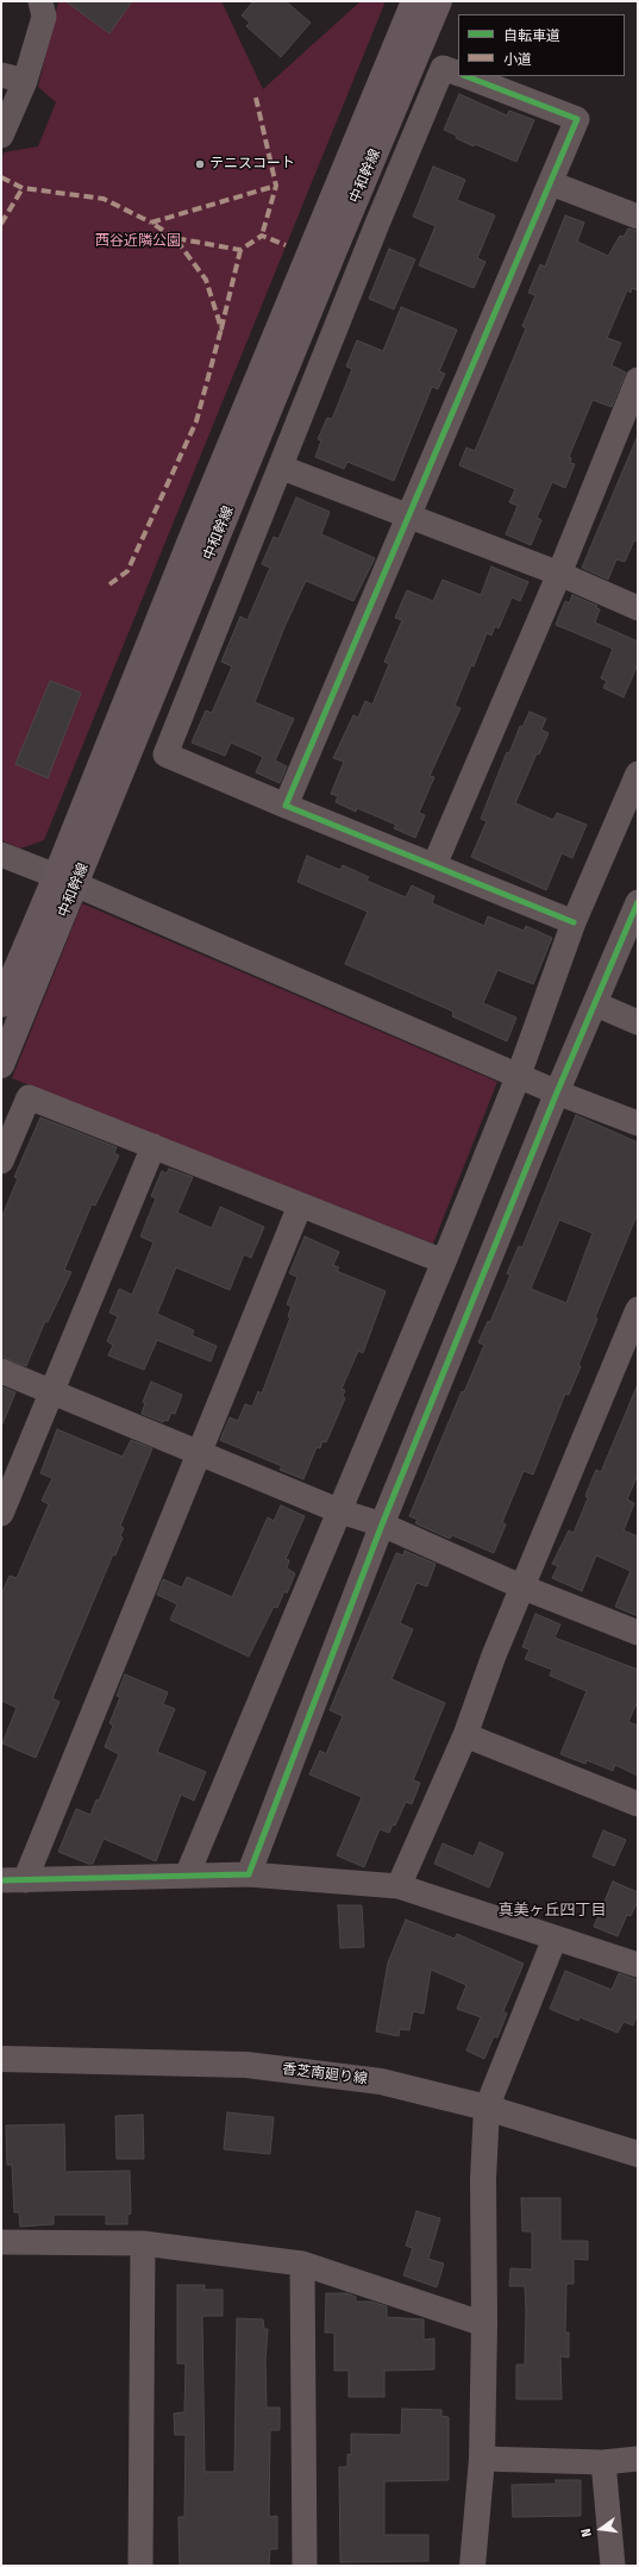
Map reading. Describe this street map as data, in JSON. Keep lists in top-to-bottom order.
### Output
{
  "streets": {
    "main road": ["中和幹線"],
    "street": ["香芝南廻り線"]
  },
  "districts": ["真美ヶ丘四丁目"],
  "parks": ["西谷近隣公園"],
  "places": ["テニスコート"],
  "legend": ["自転車道", "小道"],
  "north": "left"
}
